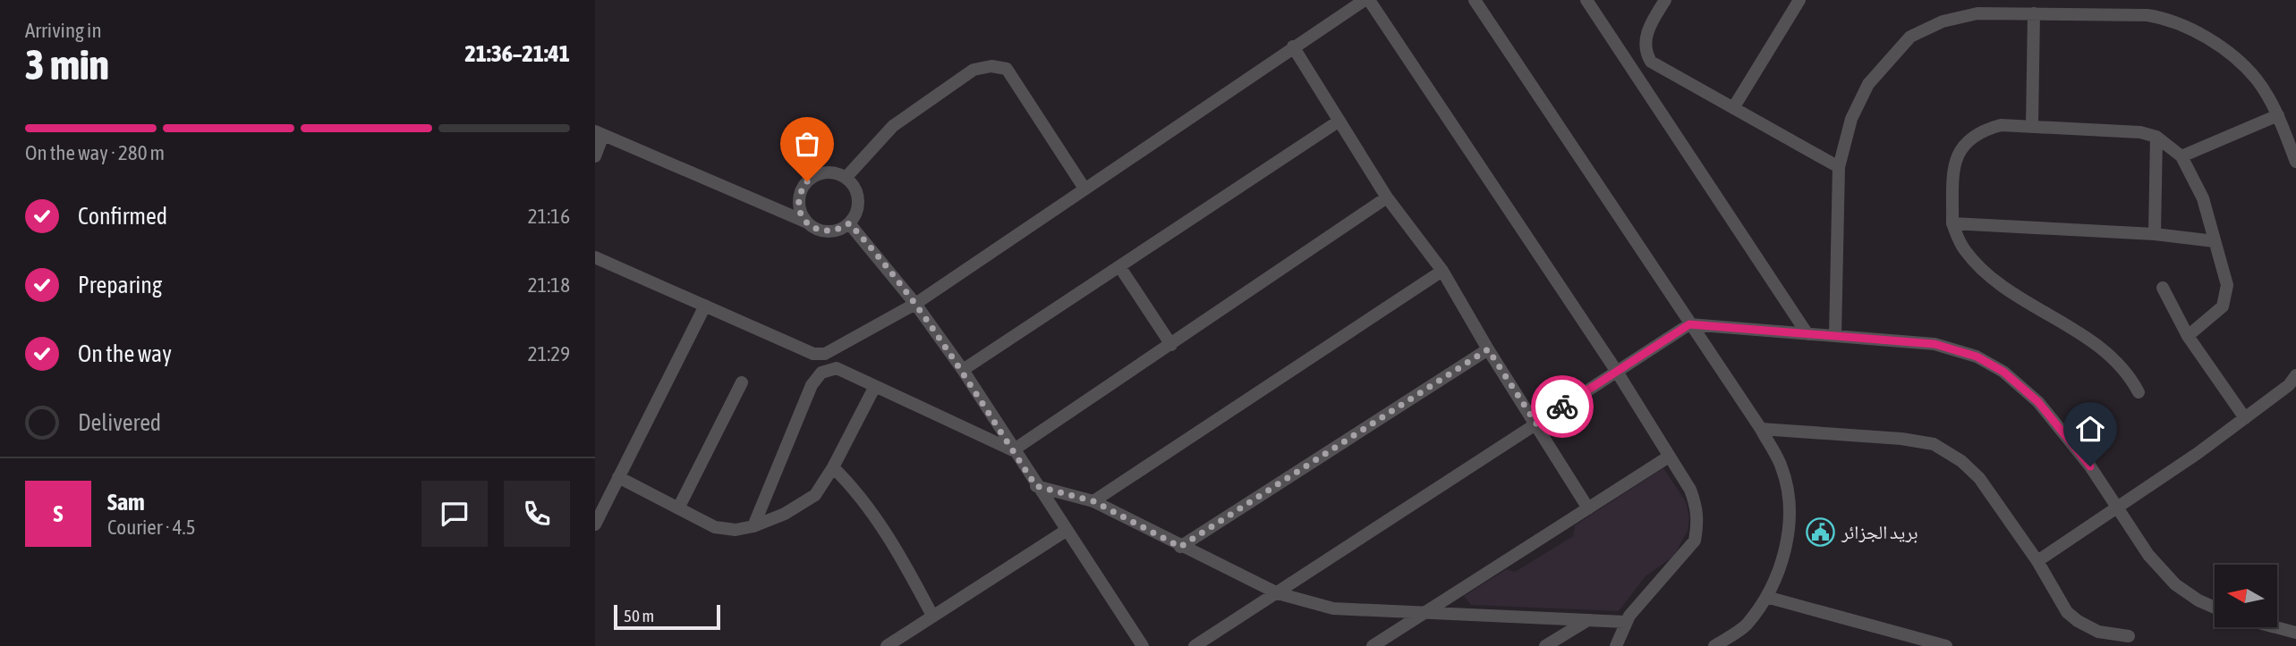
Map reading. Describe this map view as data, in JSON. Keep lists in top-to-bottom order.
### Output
{
  "places": {
    "public building": ["بريد الجزائر"]
  },
  "scale_bar": "50 m",
  "north": "left",
  "page": {
    "heading": ["3 min", "Arriving in", "21:36–21:41"],
    "panel": ["Sam", "Courier · 4.5"],
    "bar": "On the way · 280 m",
    "list": [
      ["Confirmed", "21:16"],
      ["Preparing", "21:18"],
      ["On the way", "21:29"],
      "Delivered"
    ],
    "round": "S",
    "scale": "50 m"
  }
}
